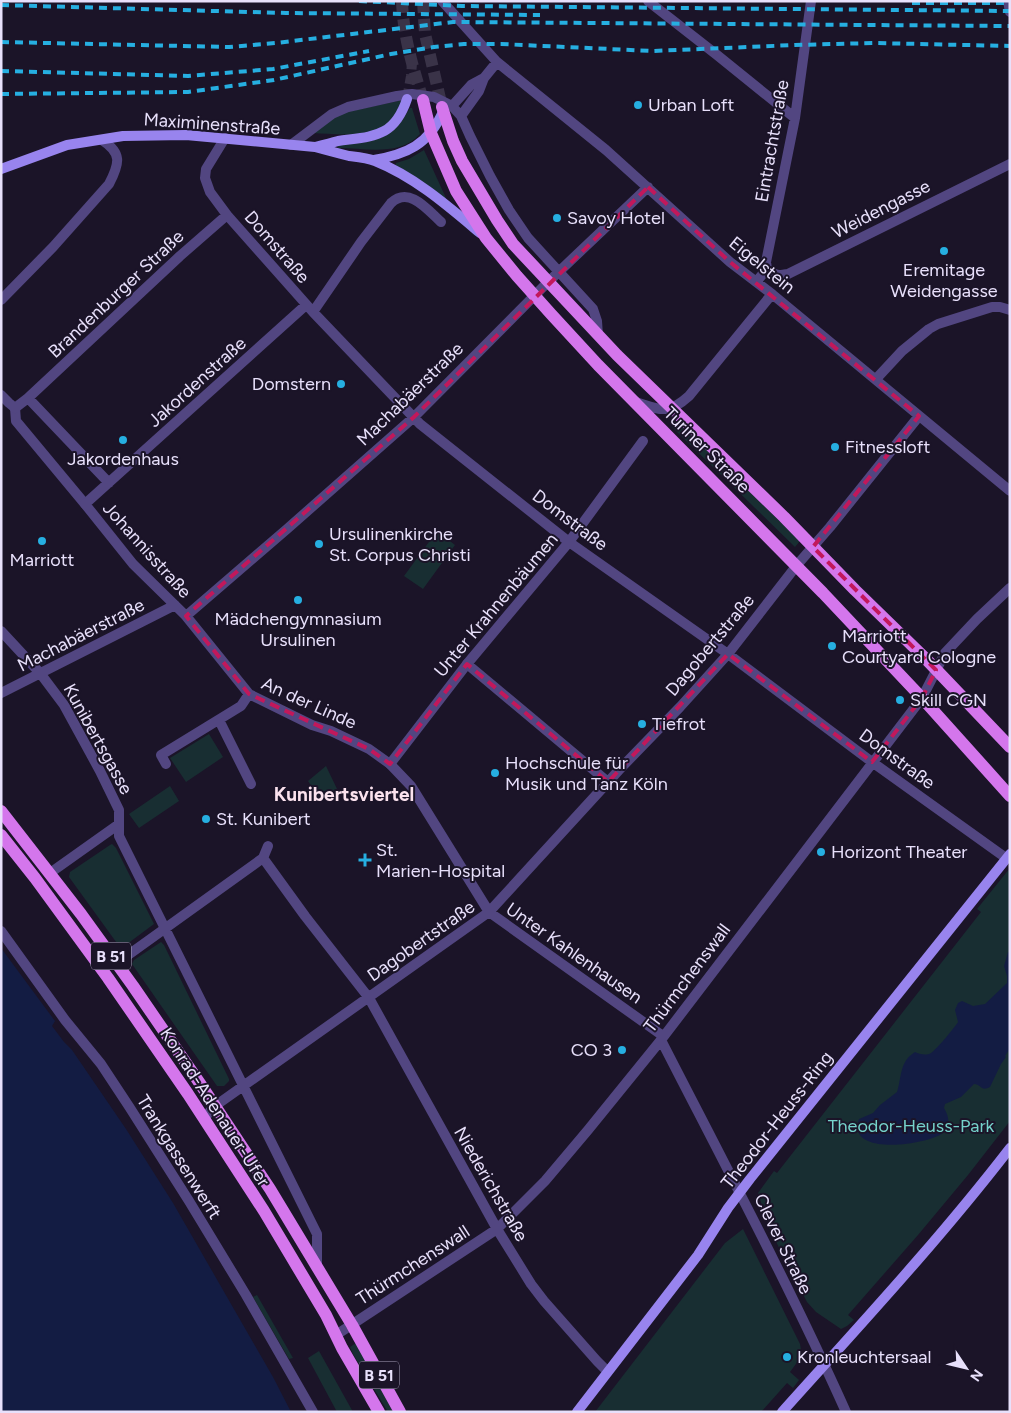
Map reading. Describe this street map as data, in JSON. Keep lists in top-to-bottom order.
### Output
{
  "streets": {
    "main road": [
      "Maximinenstraße",
      "Turiner Straße",
      "B 51",
      "Konrad-Adenauer-Ufer",
      "Theodor-Heuss-Ring"
    ],
    "street": [
      "Eintrachtstraße",
      "Weidengasse",
      "Domstraße",
      "Eigelstein",
      "Brandenburger Straße",
      "Jakordenstraße",
      "Machabäerstraße",
      "Johannisstraße",
      "Unter Krahnenbäumen",
      "Dagobertstraße",
      "An der Linde",
      "Kunibertsgasse",
      "Unter Kahlenhausen",
      "Thürmchenswall",
      "Trankgassenwerft",
      "Niederichstraße",
      "Clever Straße"
    ]
  },
  "crossings": [
    ["Maximinenstraße", "Domstraße"],
    ["Maximinenstraße", "Turiner Straße"],
    ["Eintrachtstraße", "Weidengasse"],
    ["Domstraße", "Brandenburger Straße"],
    ["Domstraße", "Jakordenstraße"],
    ["Domstraße", "Machabäerstraße"],
    ["Domstraße", "Unter Krahnenbäumen"],
    ["Domstraße", "Dagobertstraße"],
    ["Domstraße", "Thürmchenswall"],
    ["Domstraße", "Theodor-Heuss-Ring"],
    ["Eigelstein", "Machabäerstraße"],
    ["Eigelstein", "Dagobertstraße"],
    ["Brandenburger Straße", "Johannisstraße"],
    ["Jakordenstraße", "Johannisstraße"],
    ["Machabäerstraße", "Turiner Straße"],
    ["Machabäerstraße", "Johannisstraße"],
    ["Machabäerstraße", "An der Linde"],
    ["Machabäerstraße", "Kunibertsgasse"],
    ["Turiner Straße", "Dagobertstraße"],
    ["Turiner Straße", "Thürmchenswall"],
    ["Johannisstraße", "An der Linde"],
    ["Unter Krahnenbäumen", "An der Linde"],
    ["Unter Krahnenbäumen", "Unter Kahlenhausen"],
    ["Dagobertstraße", "Unter Kahlenhausen"],
    ["Dagobertstraße", "Konrad-Adenauer-Ufer"],
    ["Dagobertstraße", "Niederichstraße"],
    ["An der Linde", "Unter Kahlenhausen"],
    ["Kunibertsgasse", "Konrad-Adenauer-Ufer"],
    ["Unter Kahlenhausen", "Thürmchenswall"],
    ["Unter Kahlenhausen", "Clever Straße"],
    ["Thürmchenswall", "Konrad-Adenauer-Ufer"],
    ["Thürmchenswall", "Niederichstraße"],
    ["Thürmchenswall", "Clever Straße"],
    ["Theodor-Heuss-Ring", "Niederichstraße"],
    ["Theodor-Heuss-Ring", "Clever Straße"]
  ],
  "districts": ["Kunibertsviertel"],
  "parks": ["Theodor-Heuss-Park"],
  "places": {
    "other": [
      "Urban Loft",
      "Savoy Hotel",
      "Eremitage Weidengasse",
      "Domstern",
      "Jakordenhaus",
      "Fitnessloft",
      "Marriott",
      "Ursulinenkirche St. Corpus Christi",
      "Mädchengymnasium Ursulinen",
      "Marriott Courtyard Cologne",
      "Skill CGN",
      "Tiefrot",
      "Hochschule für Musik und Tanz Köln",
      "St. Kunibert",
      "Horizont Theater",
      "CO 3",
      "Kronleuchtersaal"
    ],
    "health": ["St. Marien-Hospital"]
  },
  "north": "bottom right"
}
